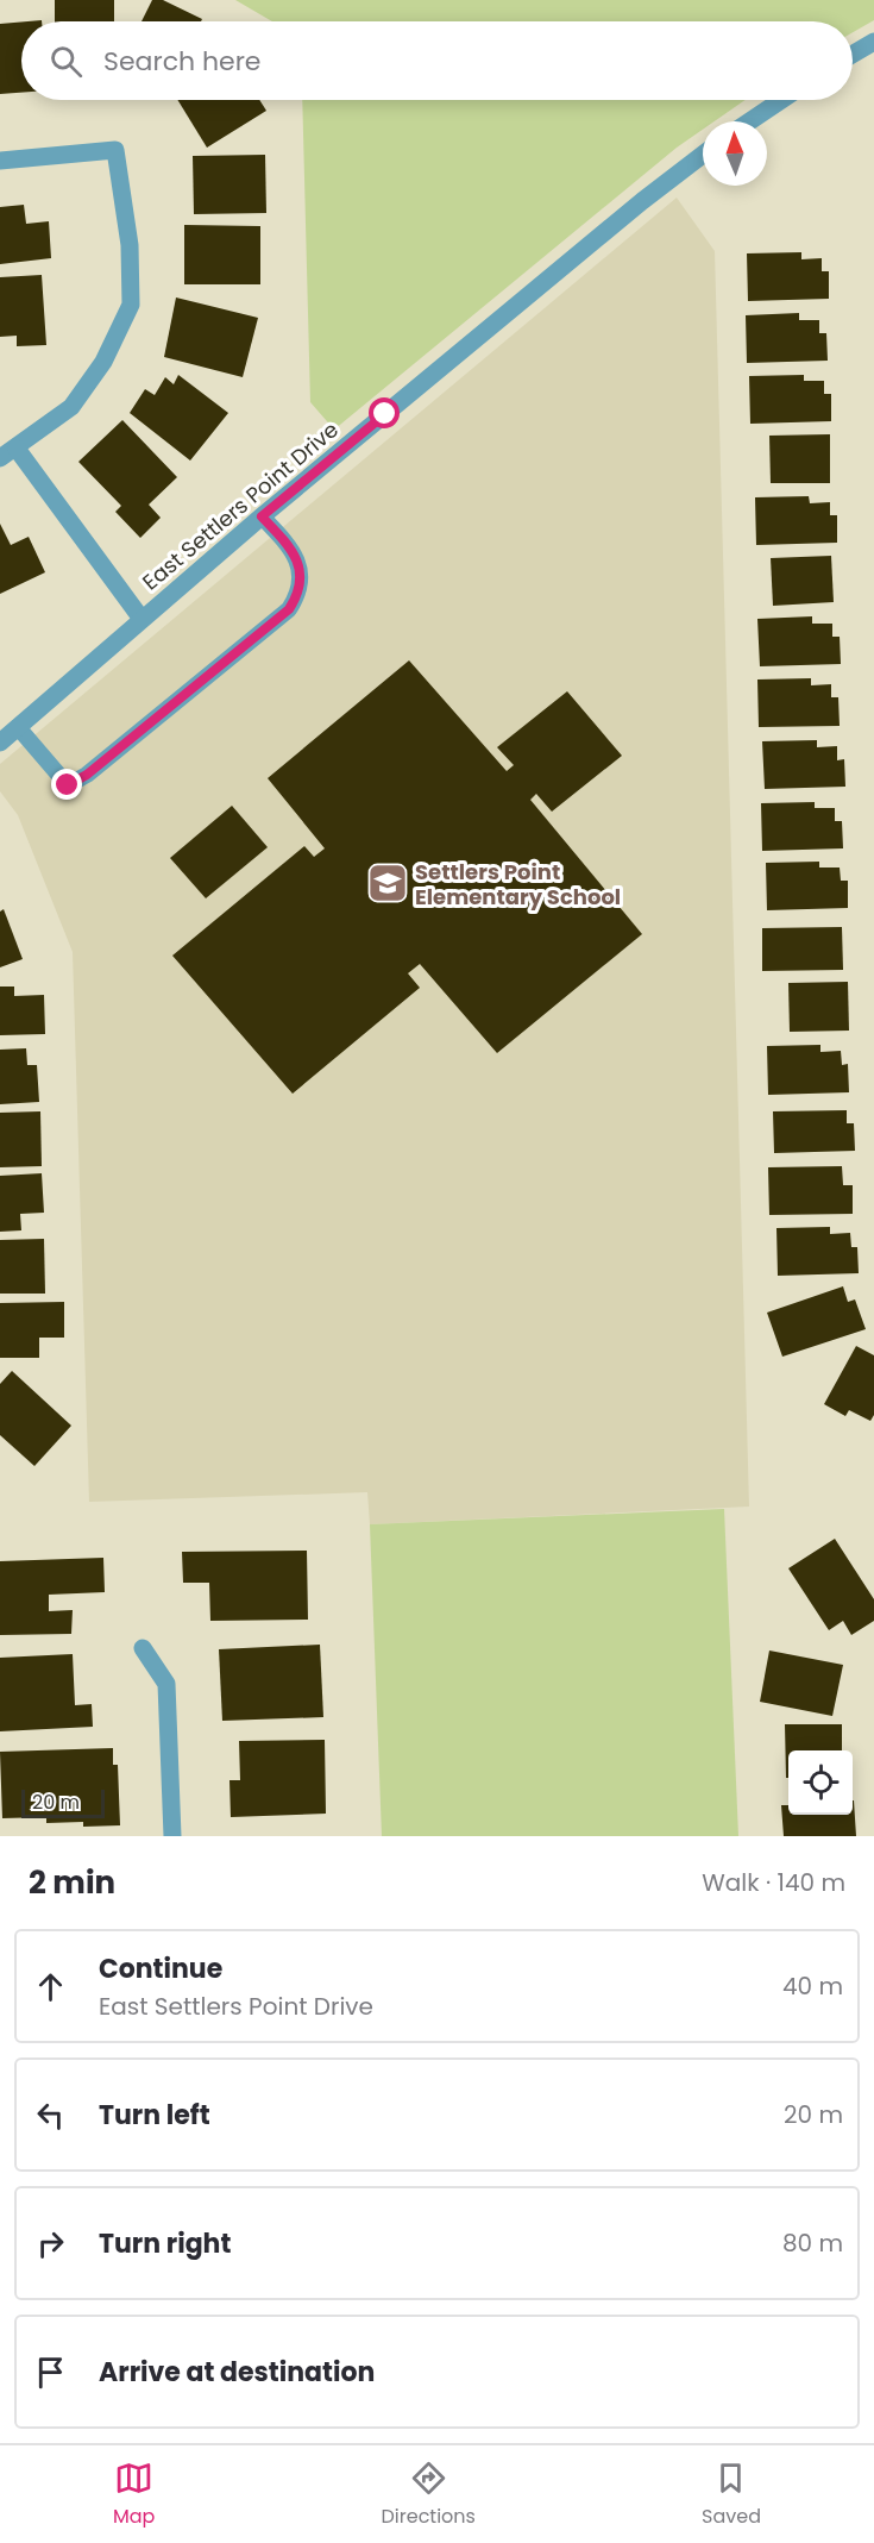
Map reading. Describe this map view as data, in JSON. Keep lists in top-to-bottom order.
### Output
{
  "streets": {
    "street": ["East Settlers Point Drive"]
  },
  "places": {
    "school or university": ["Settlers Point Elementary School"]
  },
  "scale_bar": "20 m",
  "north": "top",
  "page": {
    "search": "Search here",
    "scale": "20 m",
    "heading": ["2 min", "Walk · 140 m"],
    "list": [
      ["Continue", "East Settlers Point Drive", "40 m"],
      ["Turn left", "20 m"],
      ["Turn right", "80 m"],
      "Arrive at destination"
    ],
    "nav": ["Map", "Directions", "Saved"]
  }
}
